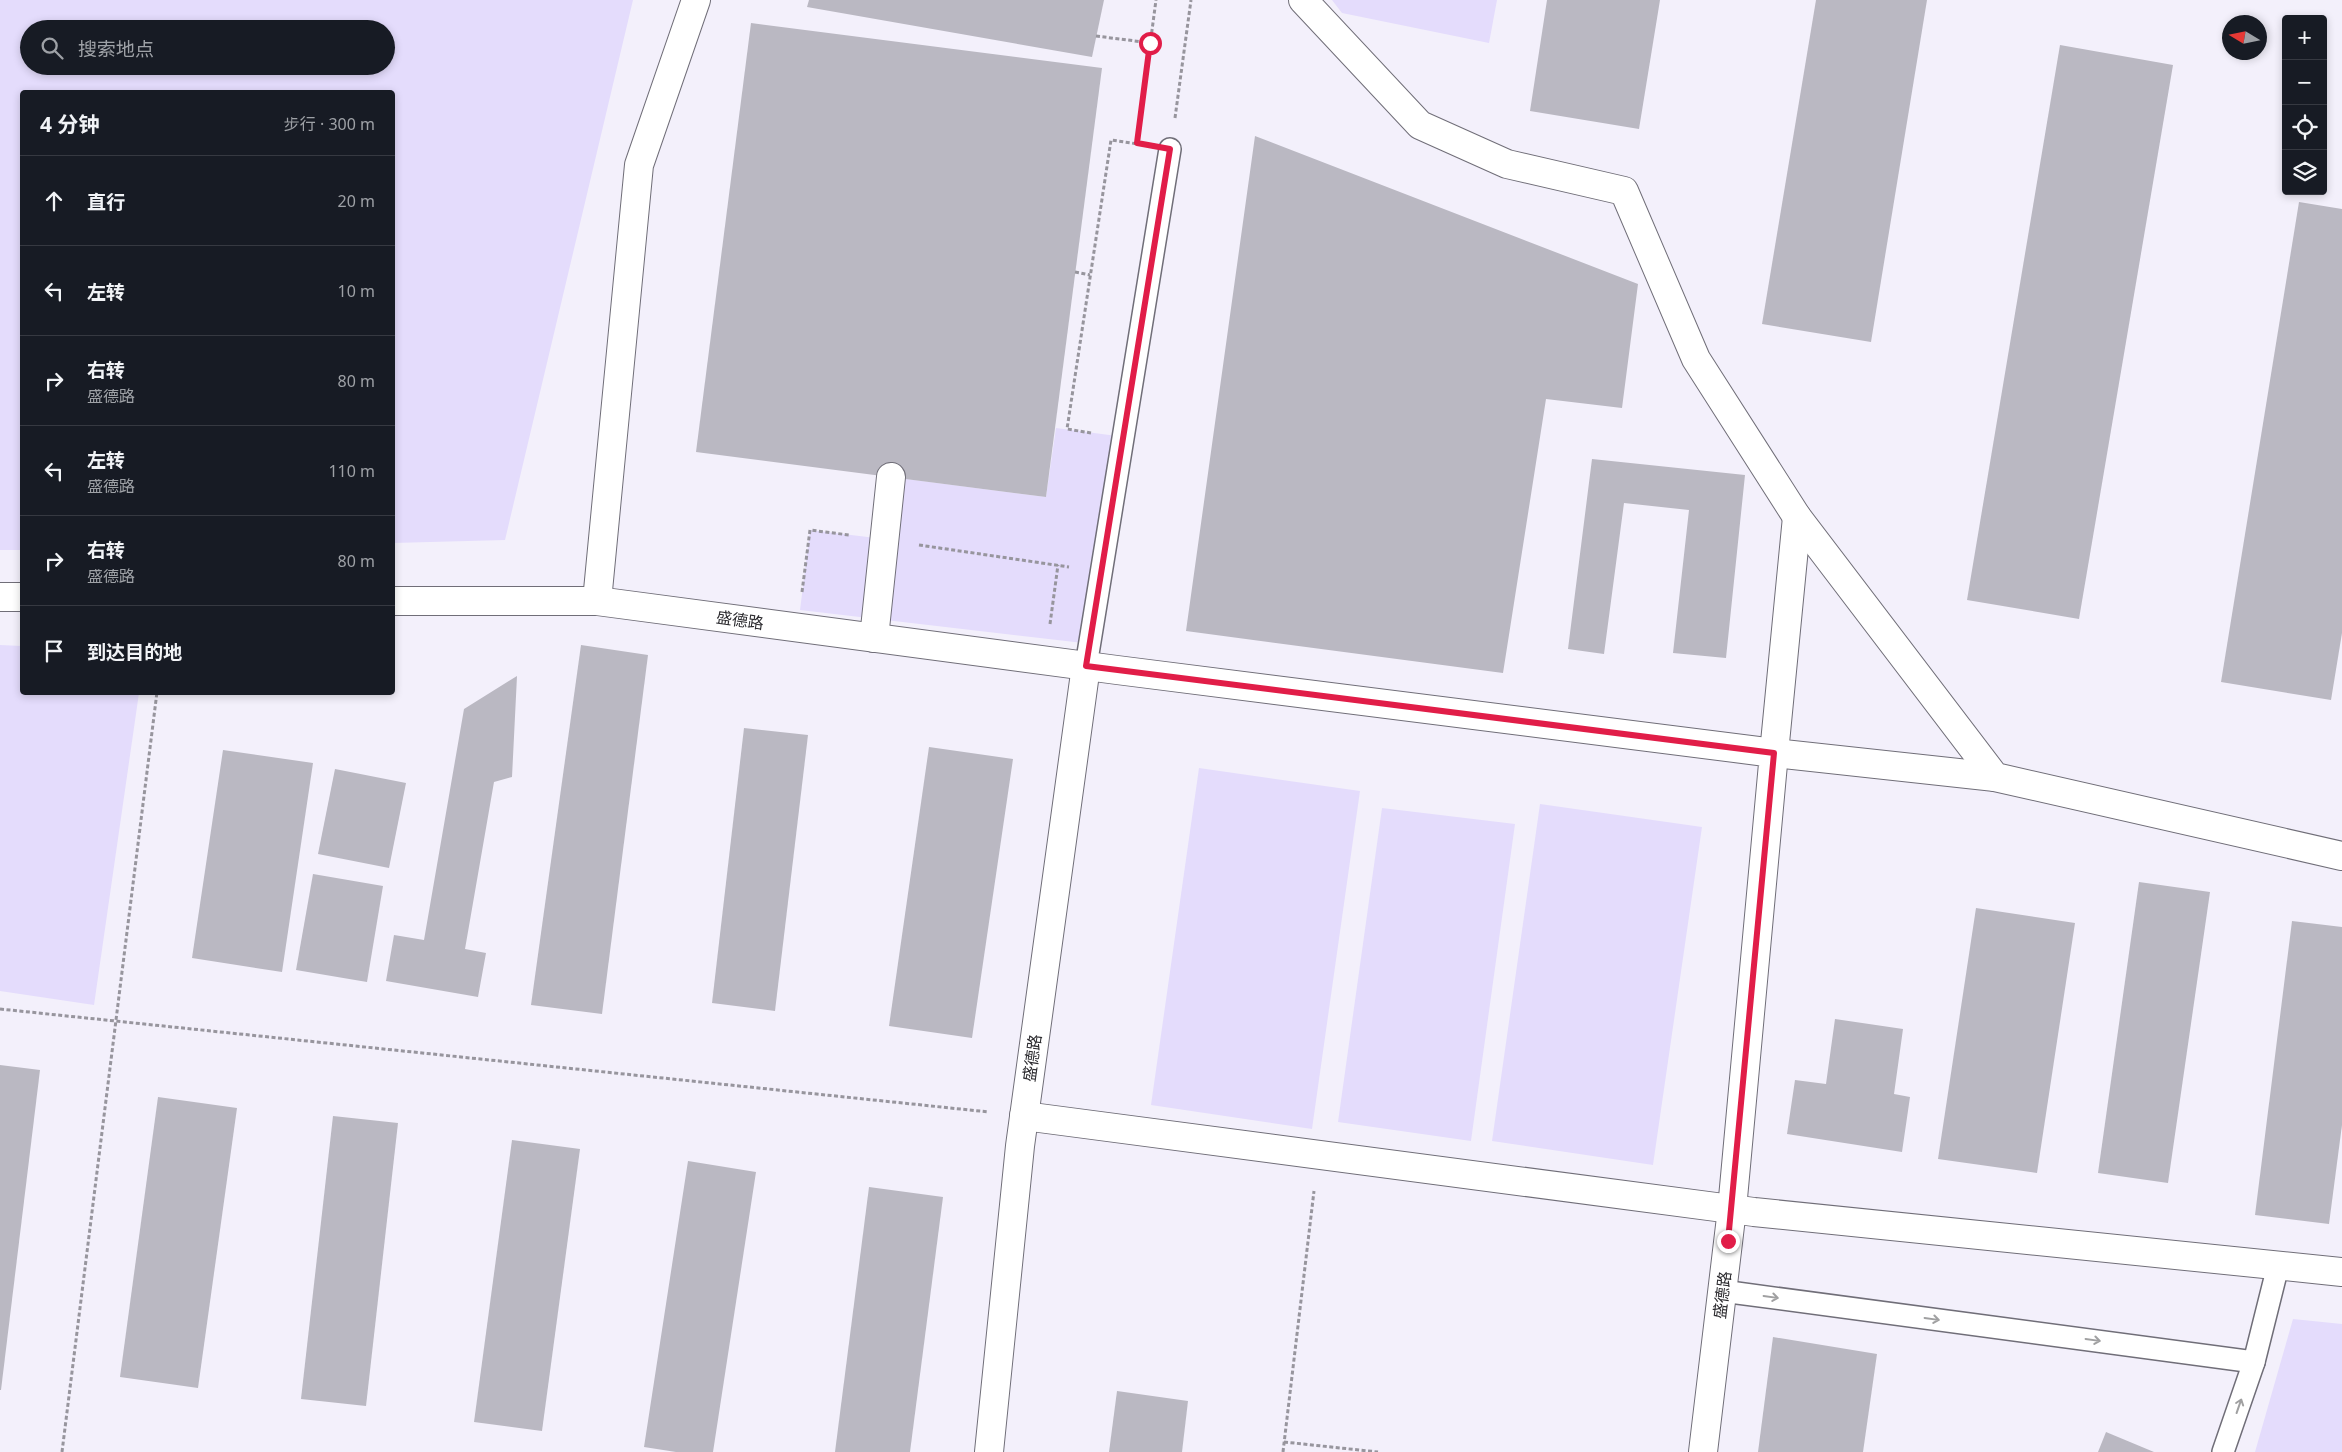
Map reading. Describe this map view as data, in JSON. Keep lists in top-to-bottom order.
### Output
{
  "streets": {
    "street": ["盛德路"]
  },
  "north": "left",
  "page": {
    "map_buttons": ["+", "−"],
    "search": "搜索地点",
    "heading": ["4 分钟", "步行 · 300 m"],
    "list": [
      ["直行", "20 m"],
      ["左转", "10 m"],
      ["右转", "盛德路", "80 m"],
      ["左转", "盛德路", "110 m"],
      ["右转", "盛德路", "80 m"],
      "到达目的地"
    ]
  }
}
